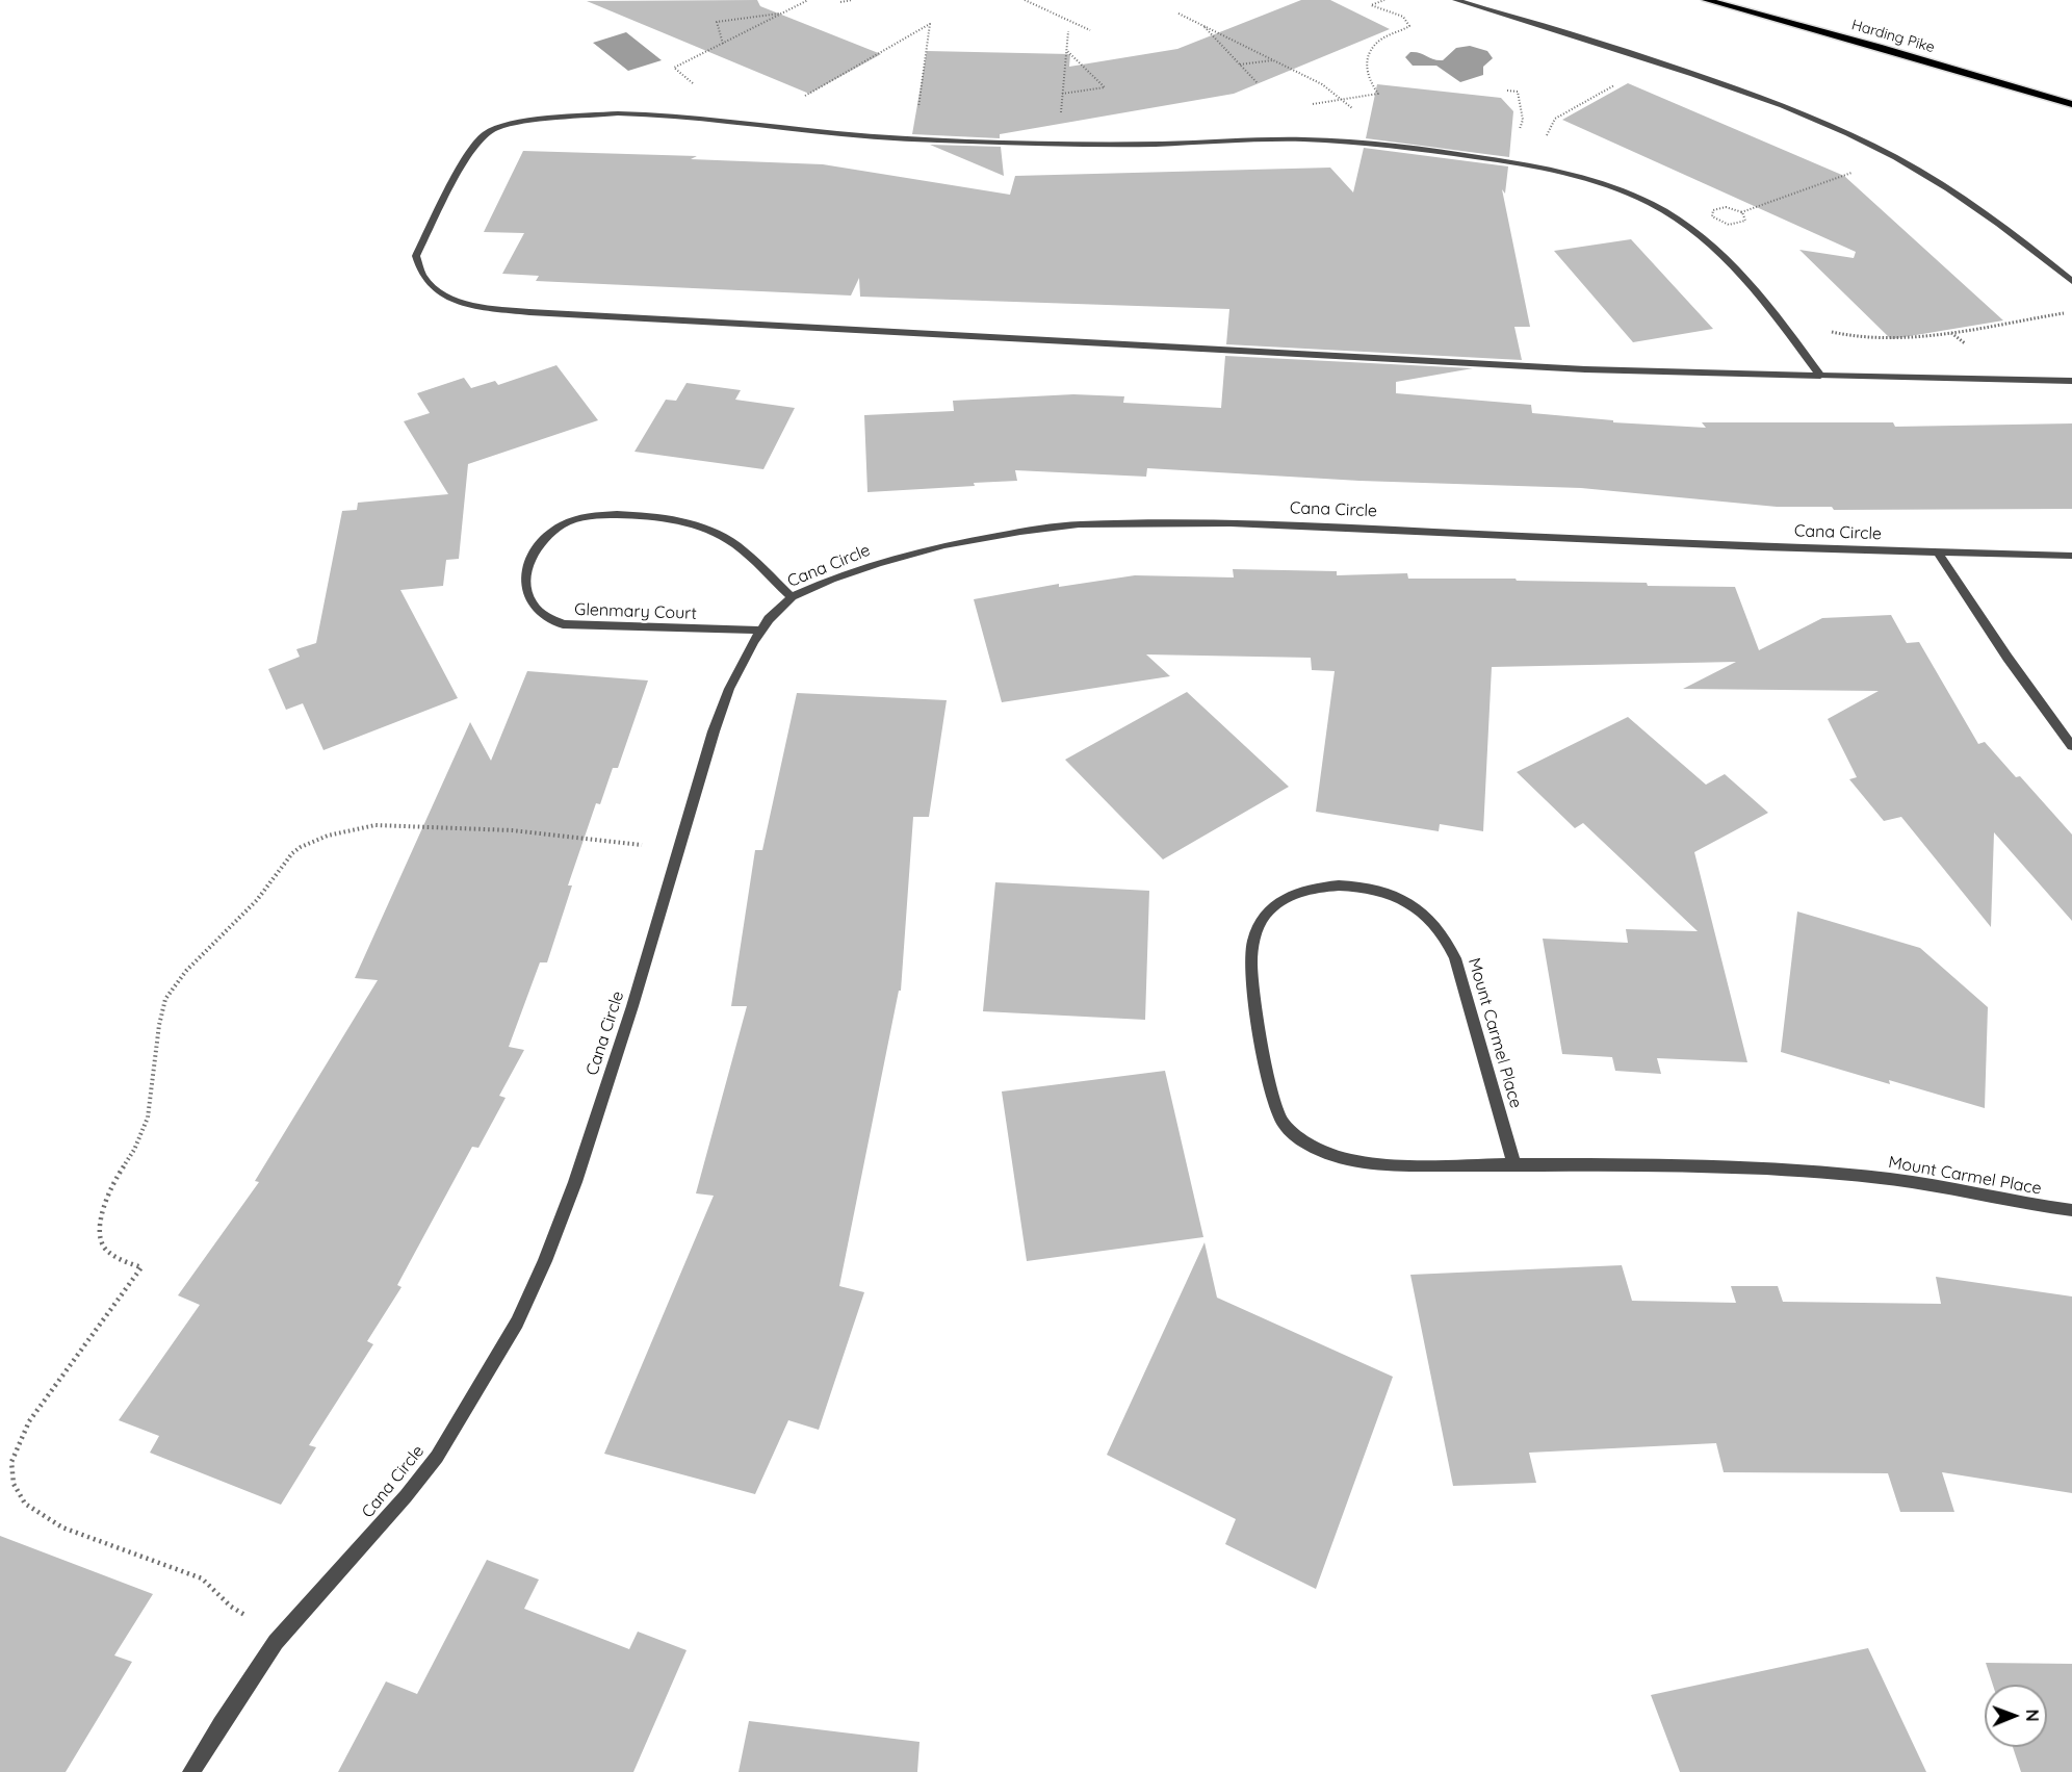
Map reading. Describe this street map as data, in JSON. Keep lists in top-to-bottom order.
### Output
{
  "streets": {
    "main road": ["Harding Pike"],
    "street": ["Cana Circle", "Glenmary Court", "Mount Carmel Place"]
  },
  "crossings": [
    ["Cana Circle", "Glenmary Court"]
  ],
  "north": "right"
}
